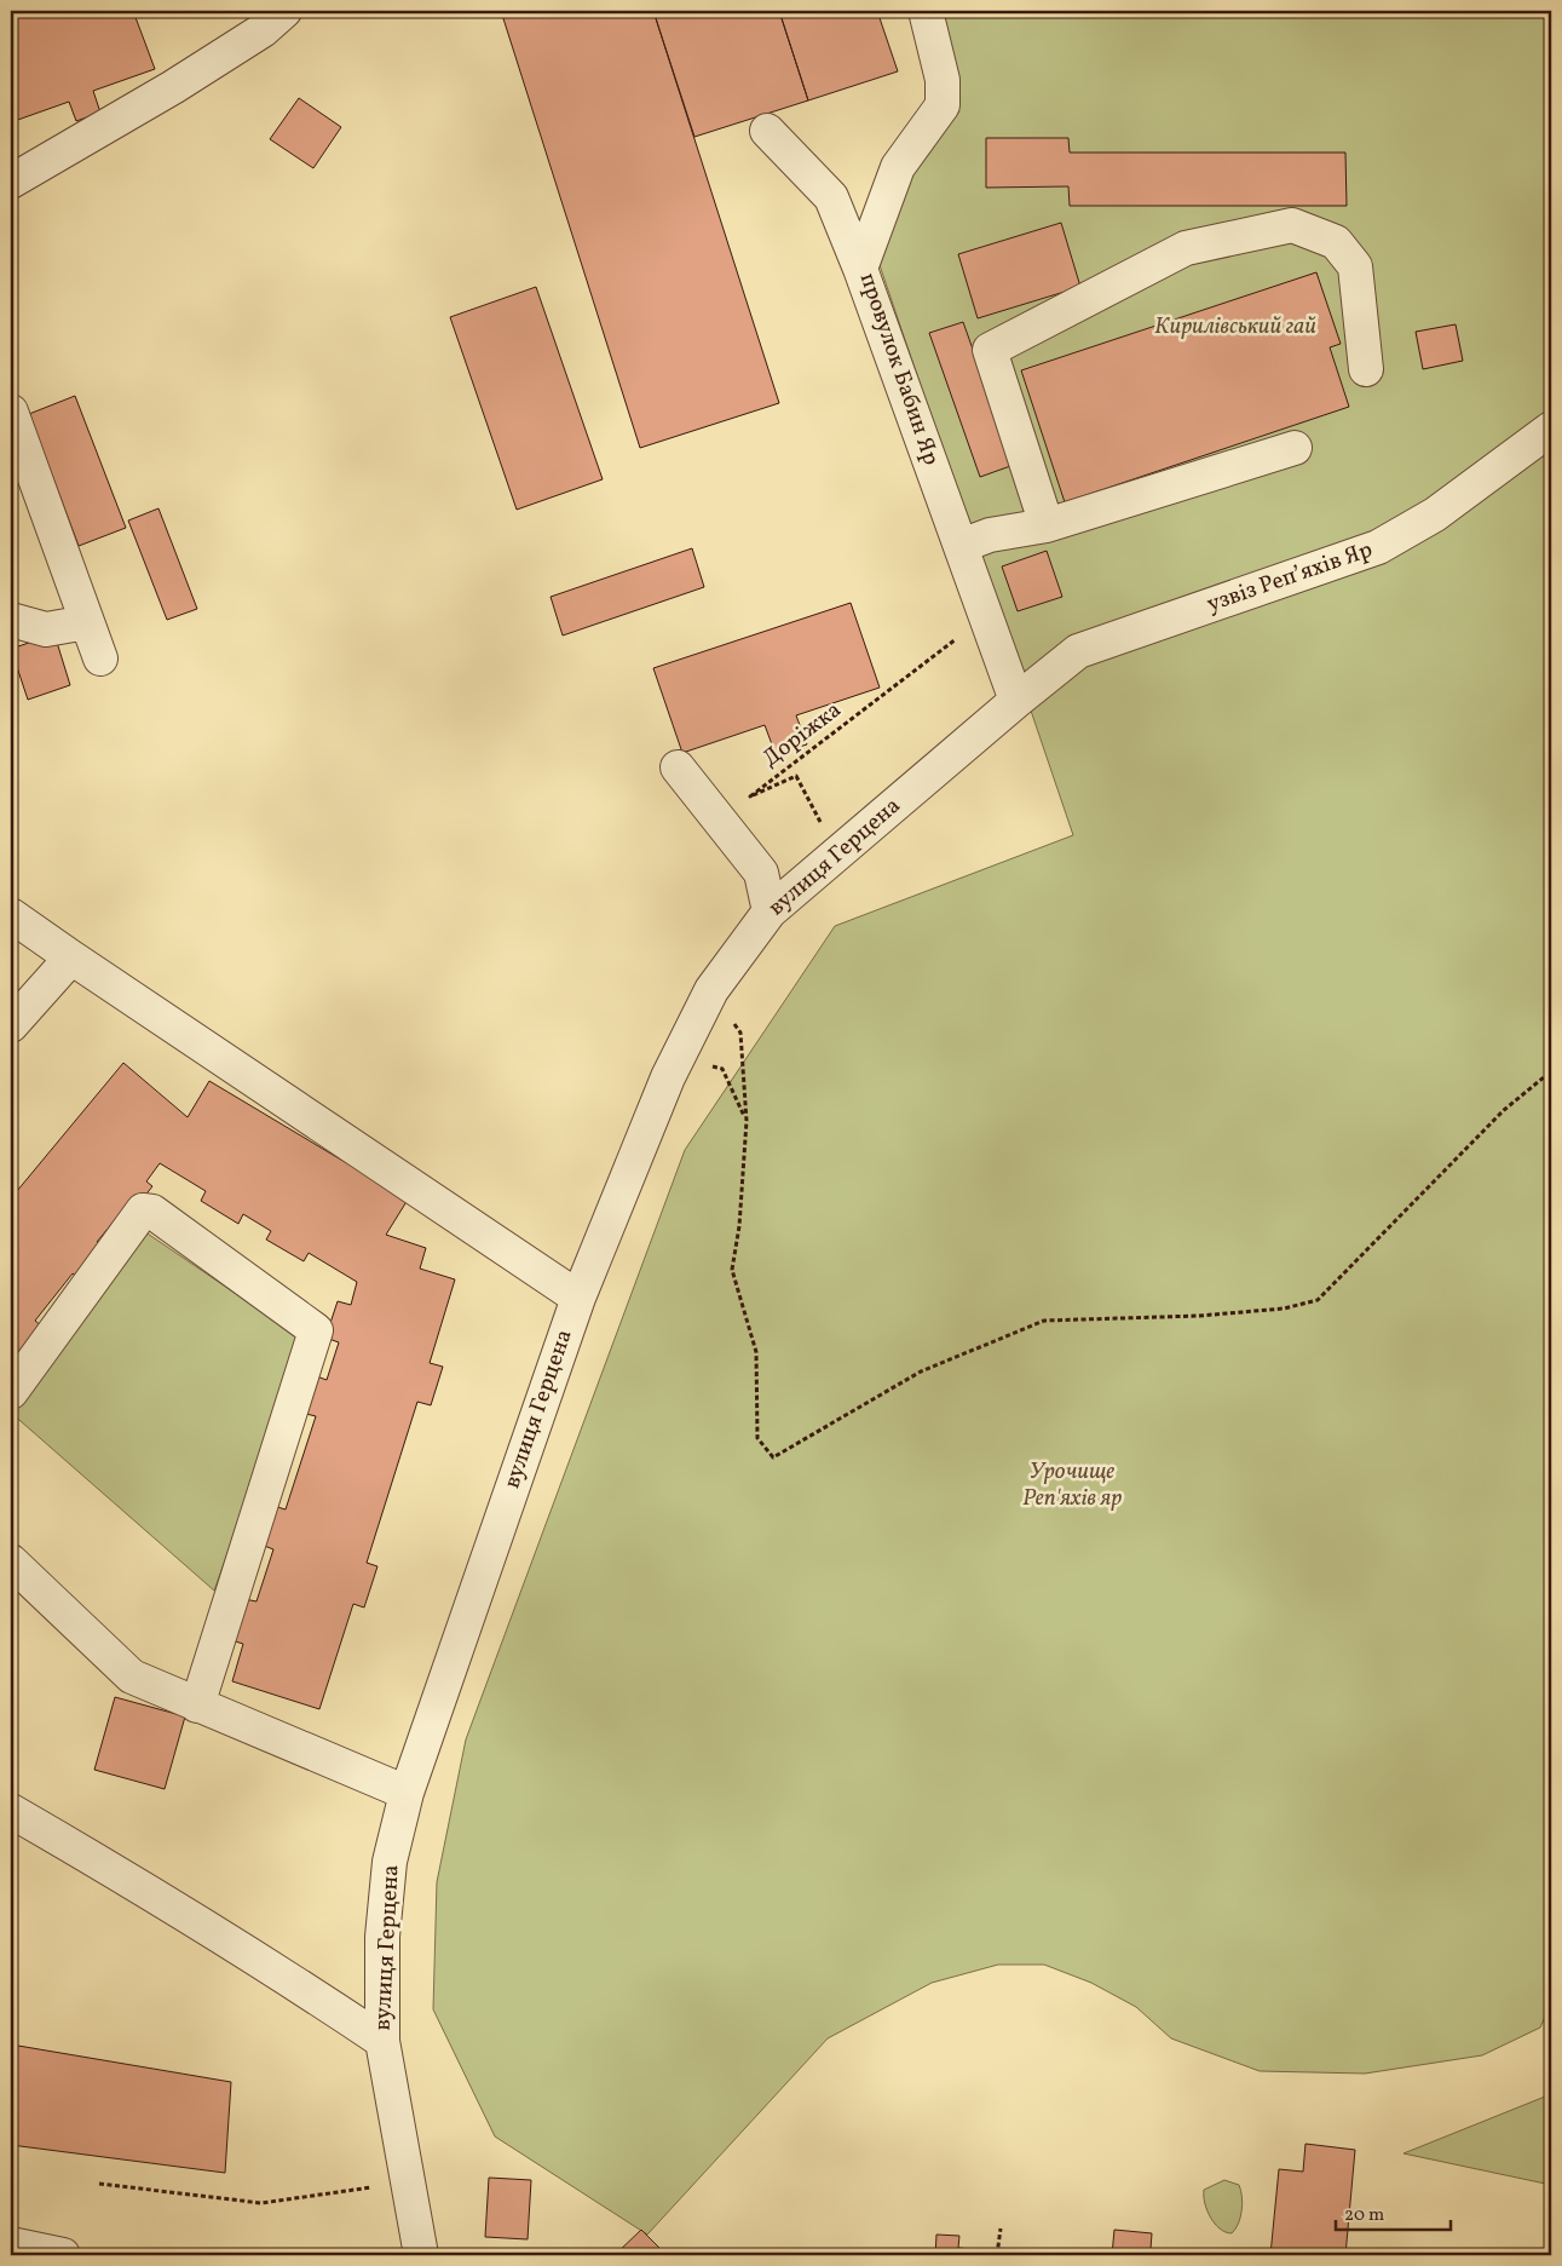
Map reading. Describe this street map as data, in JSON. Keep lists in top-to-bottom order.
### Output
{
  "streets": {
    "street": ["провулок Бабин Яр", "узвіз Репʼяхів Яр", "вулиця Герцена"],
    "path": ["Доріжка"]
  },
  "crossings": [
    ["провулок Бабин Яр", "узвіз Репʼяхів Яр"],
    ["провулок Бабин Яр", "Доріжка"],
    ["провулок Бабин Яр", "вулиця Герцена"],
    ["узвіз Репʼяхів Яр", "вулиця Герцена"],
    ["Доріжка", "вулиця Герцена"]
  ],
  "parks": ["Кирилівський гай", "Урочище Реп'яхів яр"],
  "scale_bar": "20 m"
}
